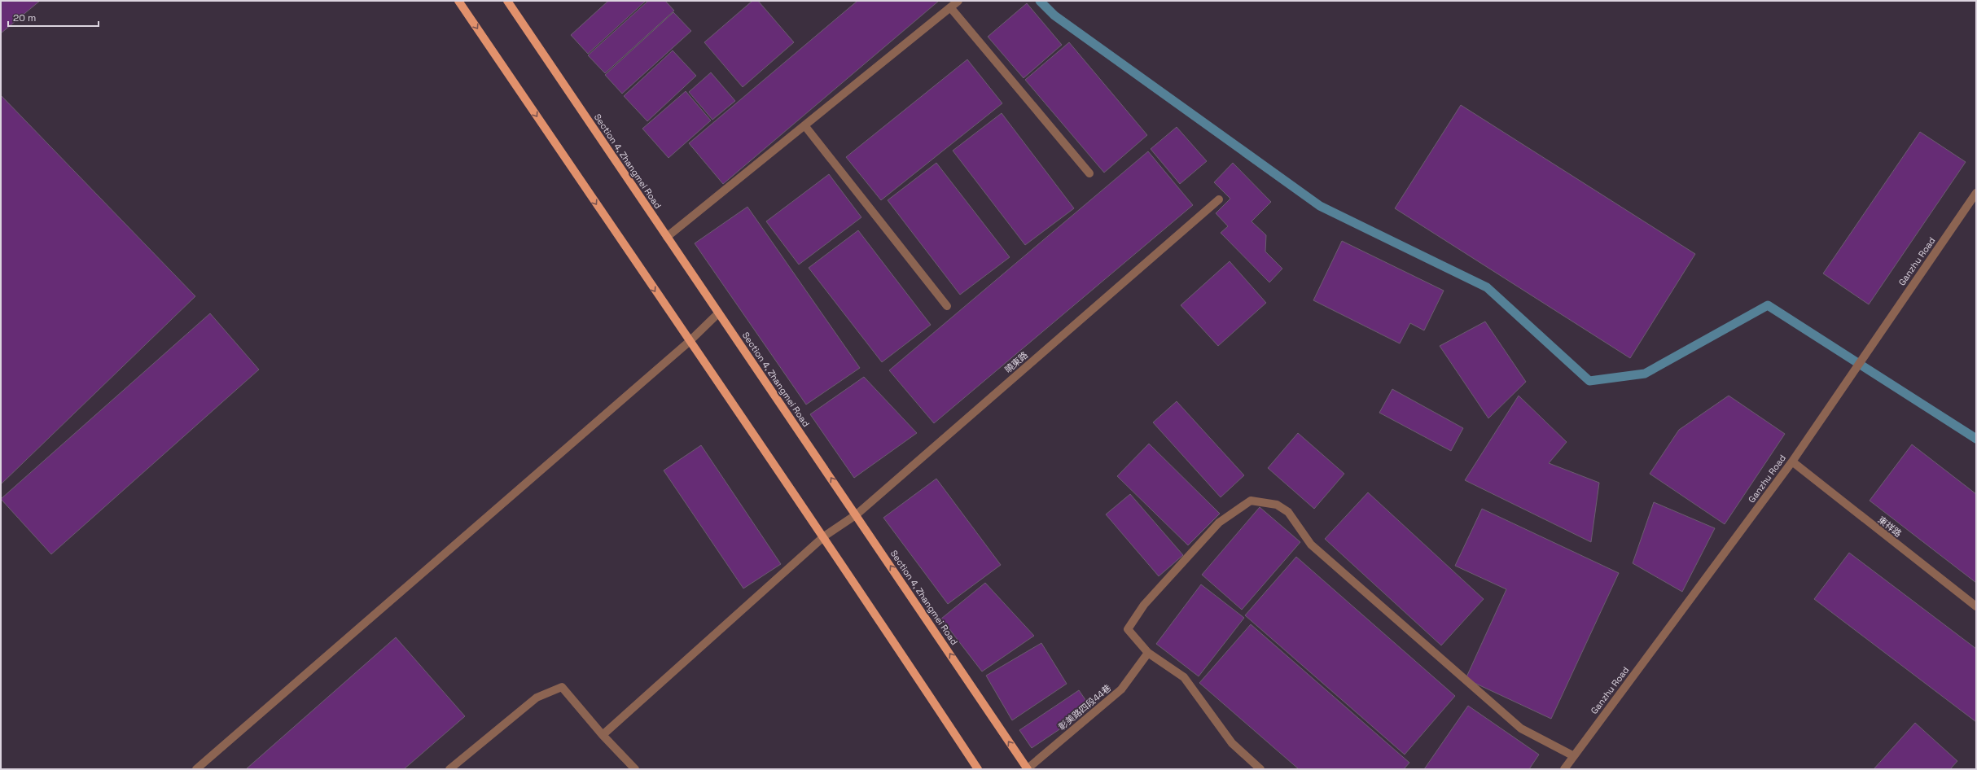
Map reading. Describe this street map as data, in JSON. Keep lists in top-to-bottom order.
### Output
{
  "streets": {
    "main road": ["Section 4, Zhangmei Road"],
    "street": [
      "Ganzhu Road",
      "曉東路",
      "東祥路",
      "彰美路四段44巷"
    ]
  },
  "crossings": [
    ["Section 4, Zhangmei Road", "曉東路"],
    ["Section 4, Zhangmei Road", "彰美路四段44巷"],
    ["Ganzhu Road", "東祥路"]
  ],
  "scale_bar": "20 m"
}
